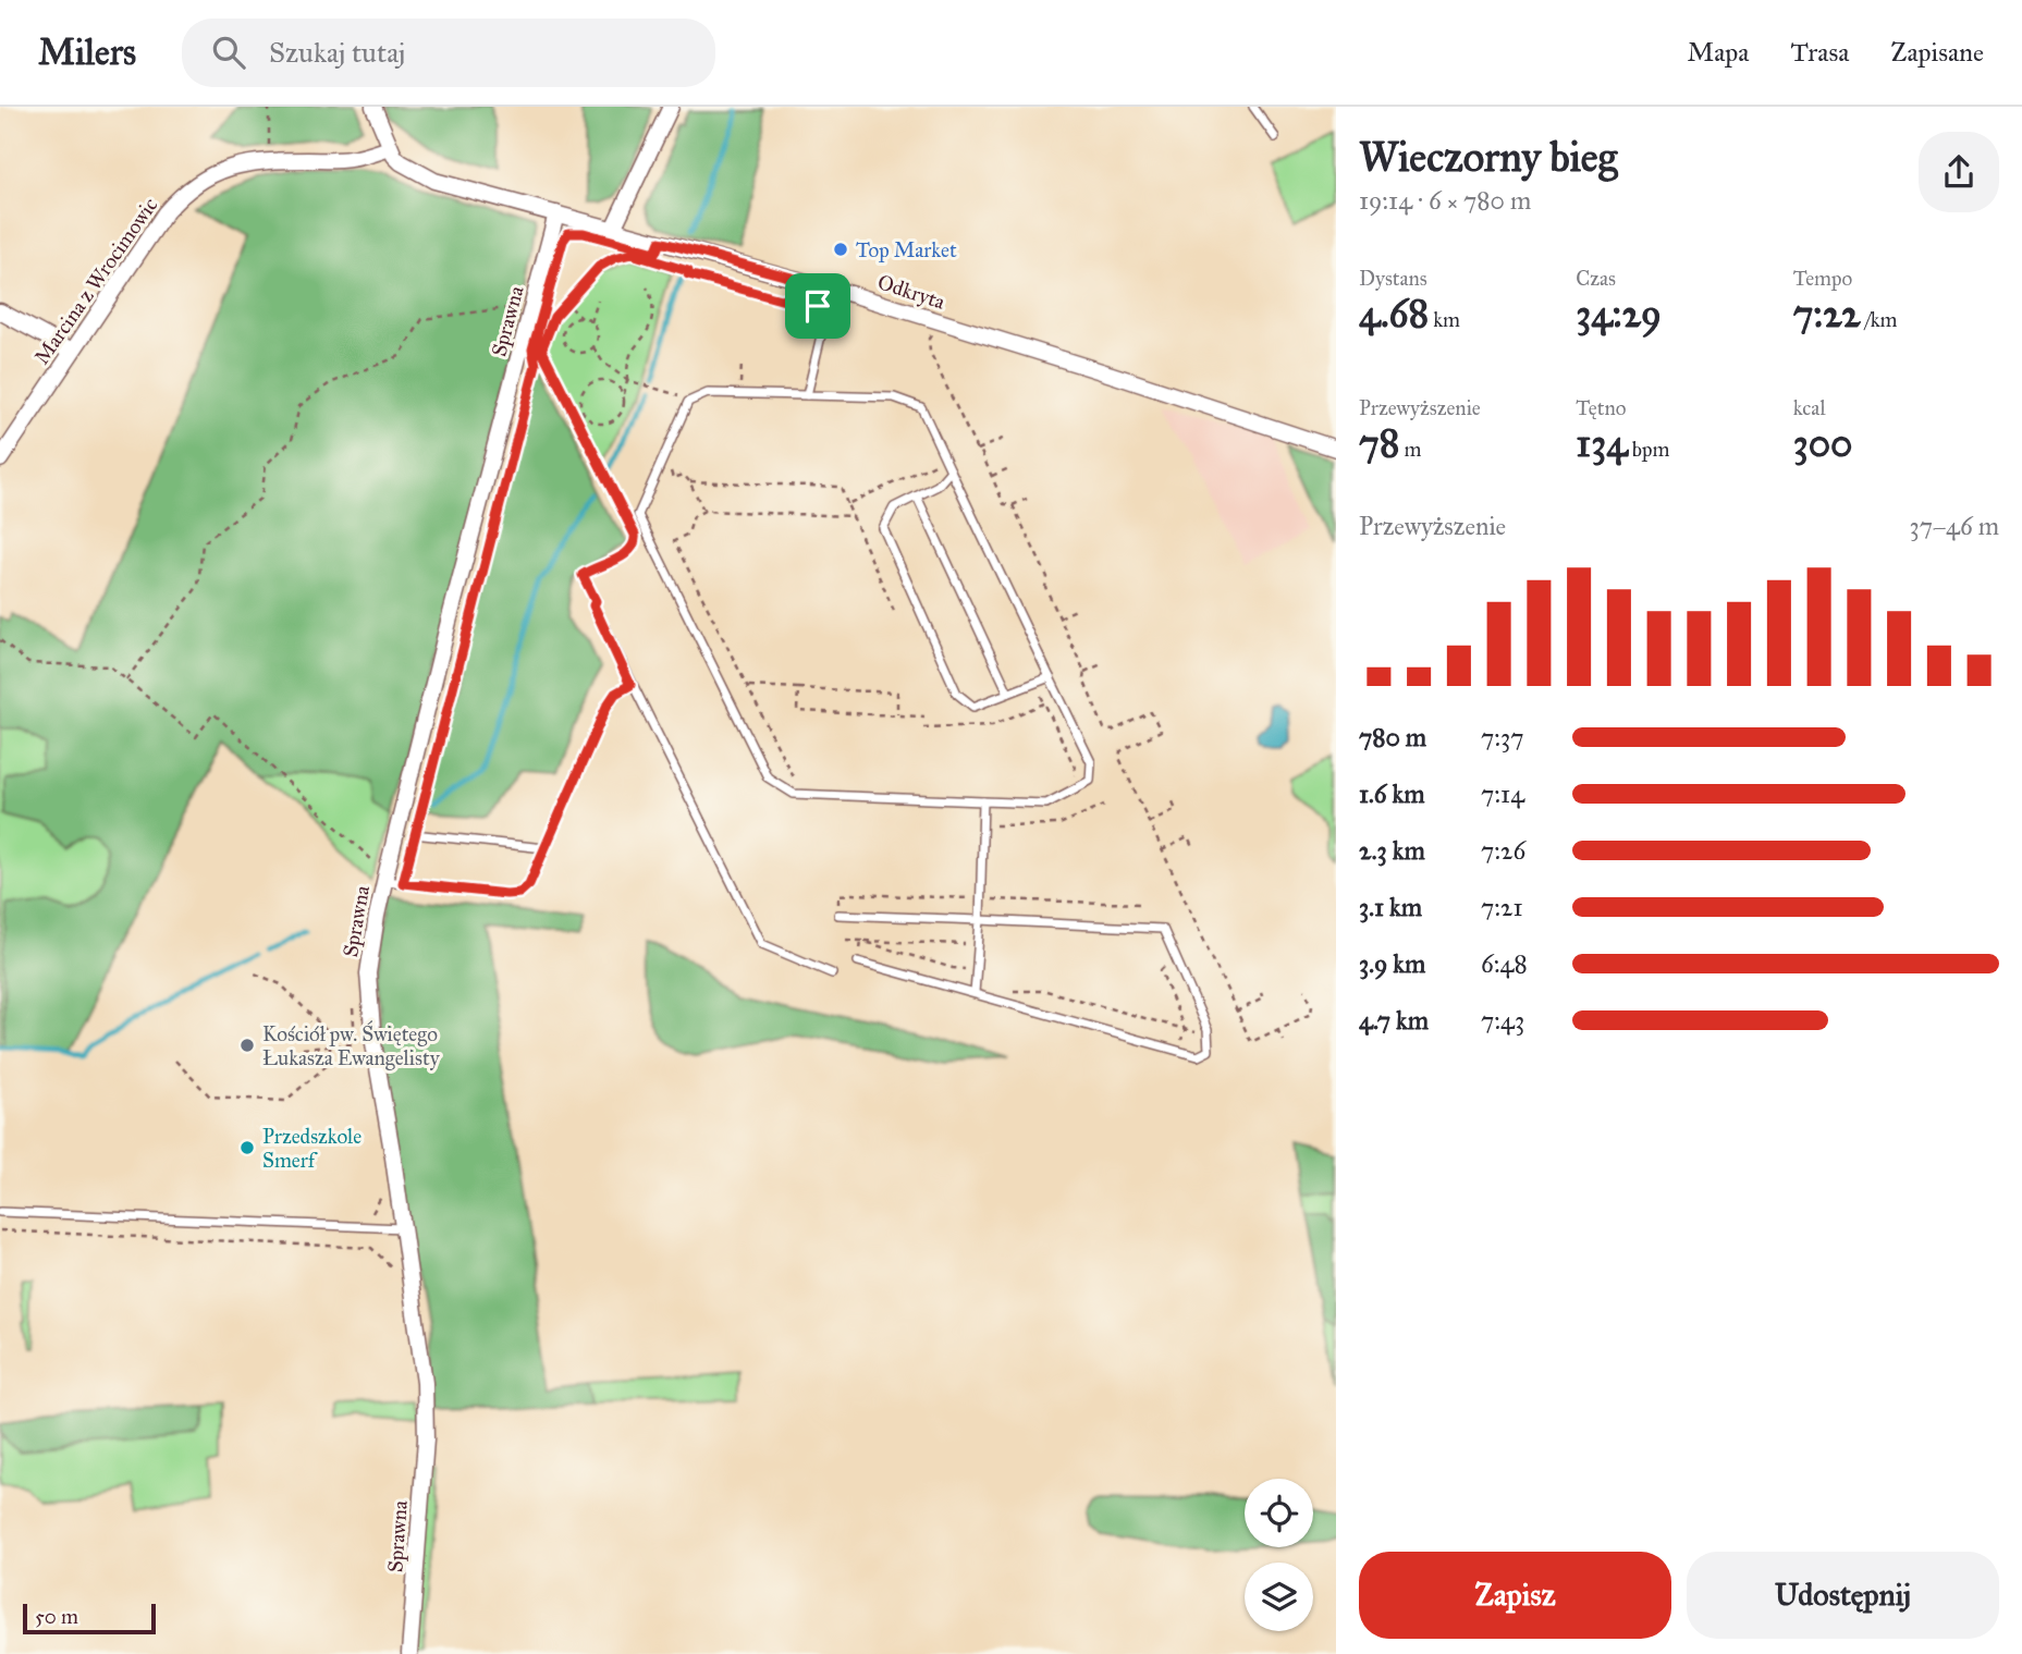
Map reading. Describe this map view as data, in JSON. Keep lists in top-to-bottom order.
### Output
{
  "streets": {
    "street": ["Marcina z Wrocimowic", "Odkryta", "Sprawna"]
  },
  "crossings": [
    ["Marcina z Wrocimowic", "Odkryta"],
    ["Odkryta", "Sprawna"]
  ],
  "places": ["Top Market", "Kościół pw. Świętego Łukasza Ewangelisty", "Przedszkole Smerf"],
  "scale_bar": "50 m",
  "page": {
    "header": "Milers",
    "search": "Szukaj tutaj",
    "nav": ["Mapa", "Trasa", "Zapisane"],
    "heading": ["Wieczorny bieg", "19:14 · 6 × 780 m"],
    "stats": [
      ["Dystans", "4.68 km"],
      ["Czas", "34:29"],
      ["Tempo", "7:22 /km"],
      ["Przewyższenie", "78 m"],
      ["Tętno", "134 bpm"],
      ["kcal", "300"]
    ],
    "chart": ["Przewyższenie", "37–46 m"],
    "list": [
      {
        "name": "780 m",
        "note": "7:37"
      },
      {
        "name": "1.6 km",
        "note": "7:14"
      },
      {
        "name": "2.3 km",
        "note": "7:26"
      },
      {
        "name": "3.1 km",
        "note": "7:21"
      },
      {
        "name": "3.9 km",
        "note": "6:48"
      },
      {
        "name": "4.7 km",
        "note": "7:43"
      }
    ],
    "buttons": ["Zapisz", "Udostępnij"],
    "scale": "50 m"
  }
}
